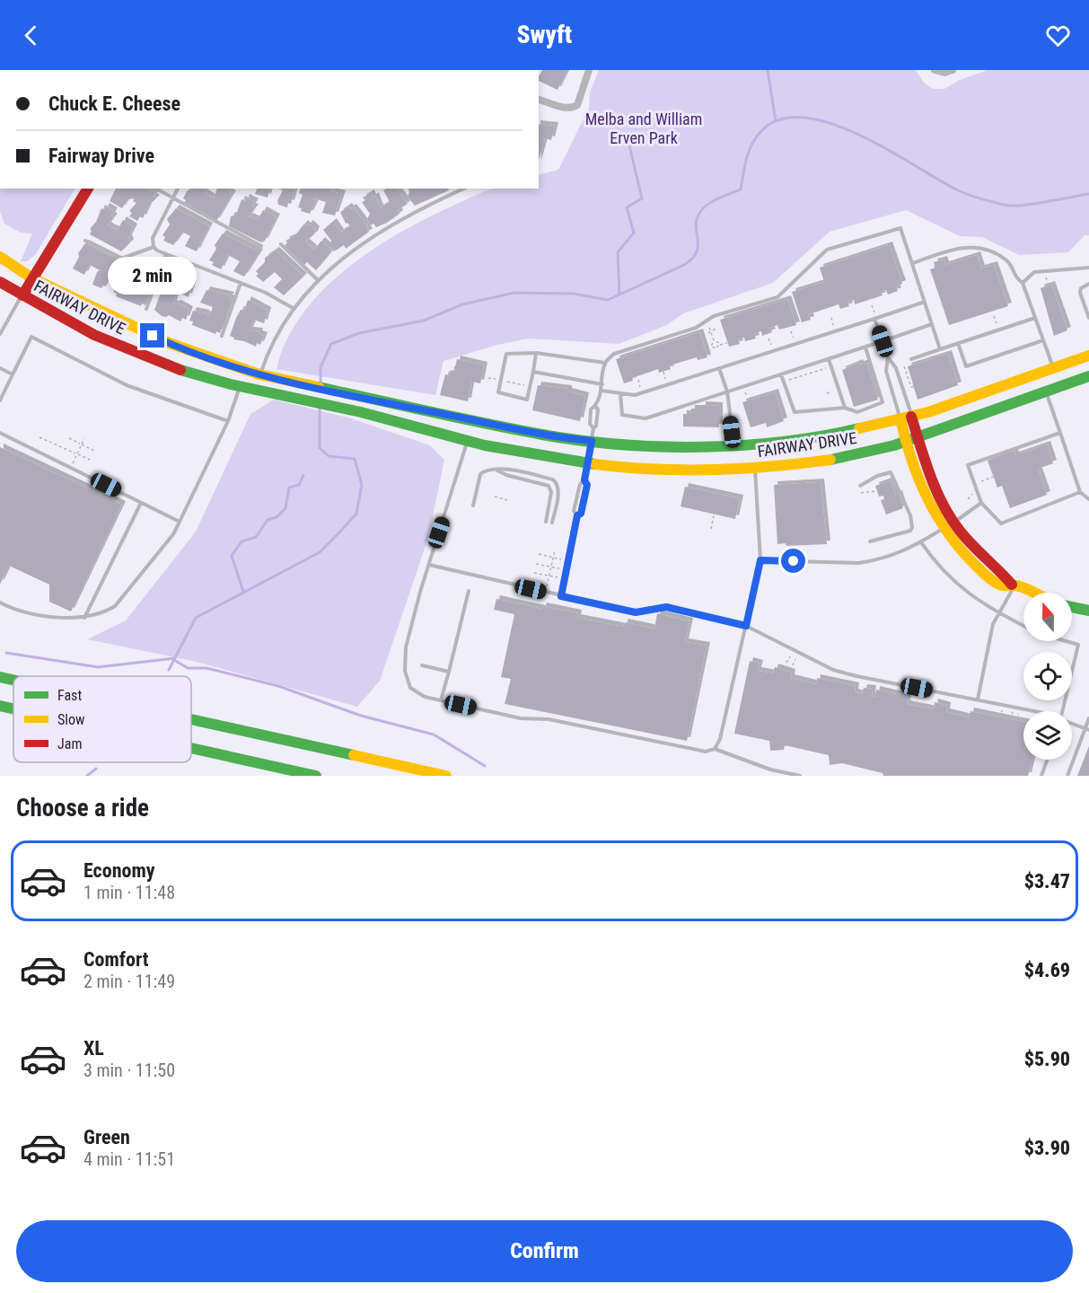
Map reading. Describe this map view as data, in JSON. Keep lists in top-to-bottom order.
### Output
{
  "streets": {
    "main road": ["FAIRWAY DRIVE"]
  },
  "parks": ["Melba and William Erven Park"],
  "legend": ["Fast", "Slow", "Jam"],
  "north": "top",
  "page": {
    "header": "Swyft",
    "banner": ["Chuck E. Cheese", "Fairway Drive"],
    "bubble": "2 min",
    "heading": "Choose a ride",
    "list": [
      {
        "name": "Economy",
        "note": "1 min · 11:48",
        "value": "$3.47"
      },
      {
        "name": "Comfort",
        "note": "2 min · 11:49",
        "value": "$4.69"
      },
      {
        "name": "XL",
        "note": "3 min · 11:50",
        "value": "$5.90"
      },
      {
        "name": "Green",
        "note": "4 min · 11:51",
        "value": "$3.90"
      }
    ],
    "buttons": "Confirm"
  }
}
